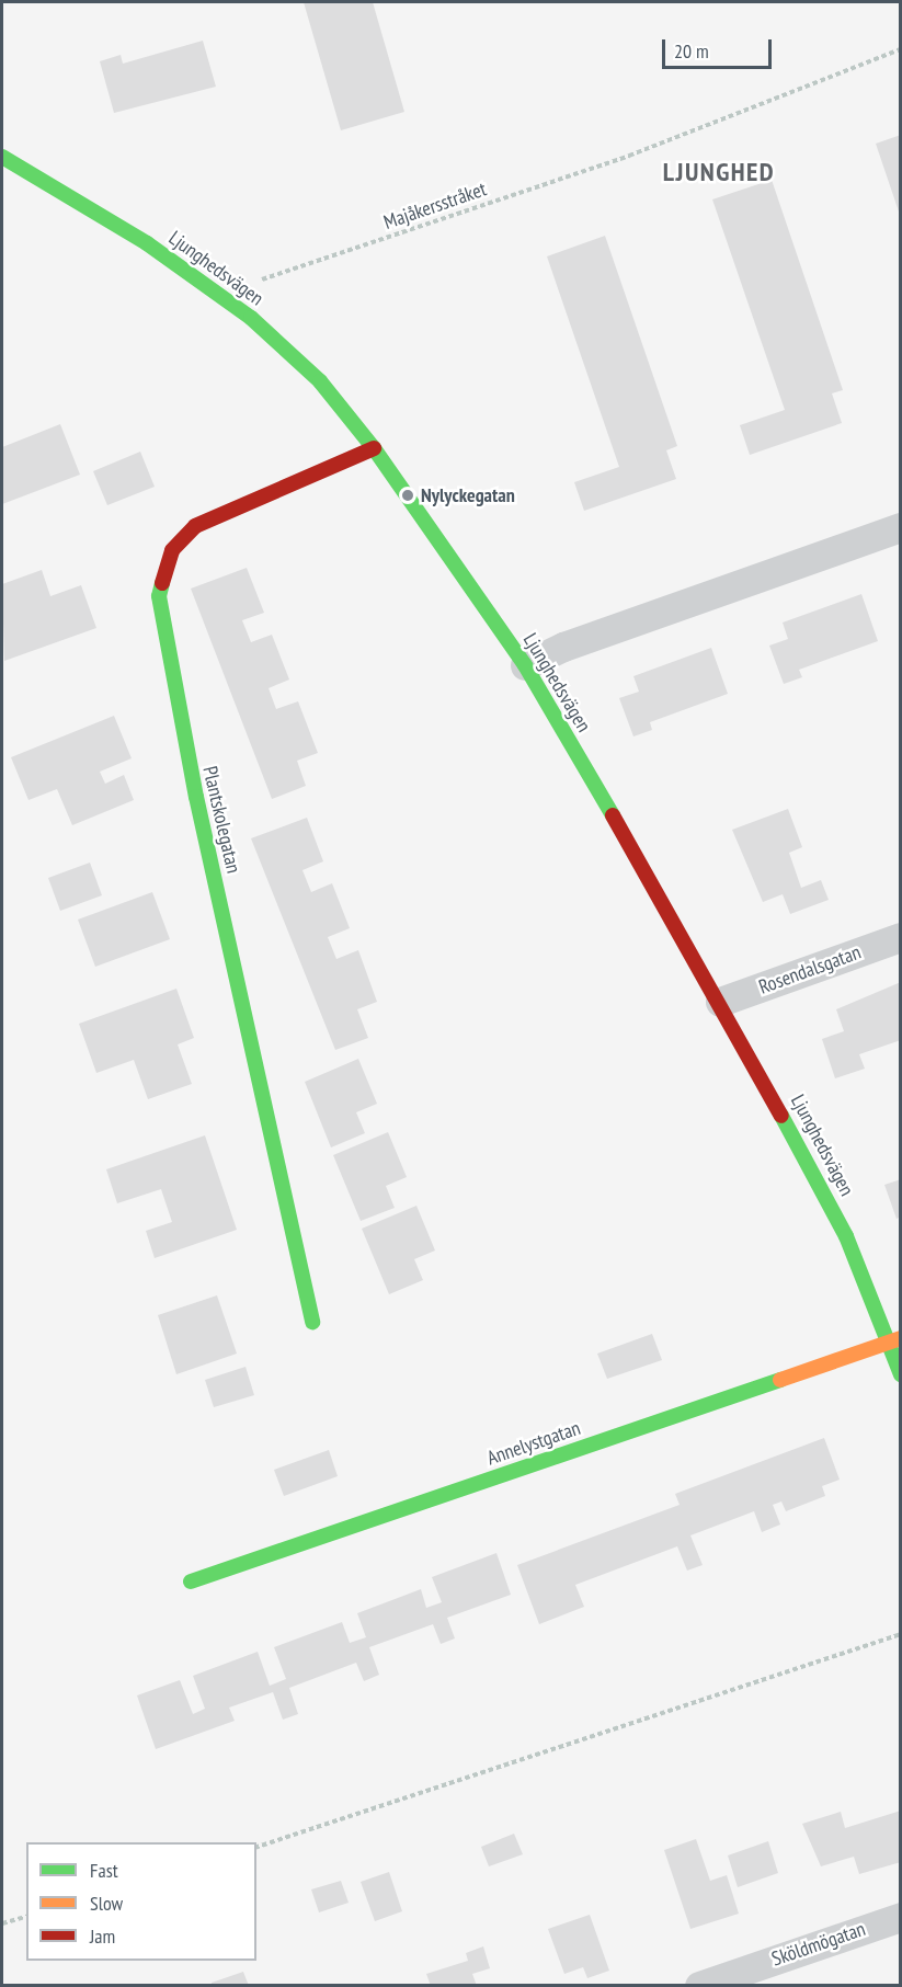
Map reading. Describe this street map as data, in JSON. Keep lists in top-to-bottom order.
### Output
{
  "streets": {
    "street": [
      "Ljunghedsvägen",
      "Plantskolegatan",
      "Rosendalsgatan",
      "Annelystgatan",
      "Sköldmögatan"
    ],
    "path": ["Majåkersstråket"]
  },
  "crossings": [
    ["Ljunghedsvägen", "Plantskolegatan"],
    ["Ljunghedsvägen", "Rosendalsgatan"],
    ["Ljunghedsvägen", "Annelystgatan"]
  ],
  "districts": ["LJUNGHED"],
  "places": ["Nylyckegatan"],
  "legend": ["Fast", "Slow", "Jam"],
  "scale_bar": "20 m"
}
